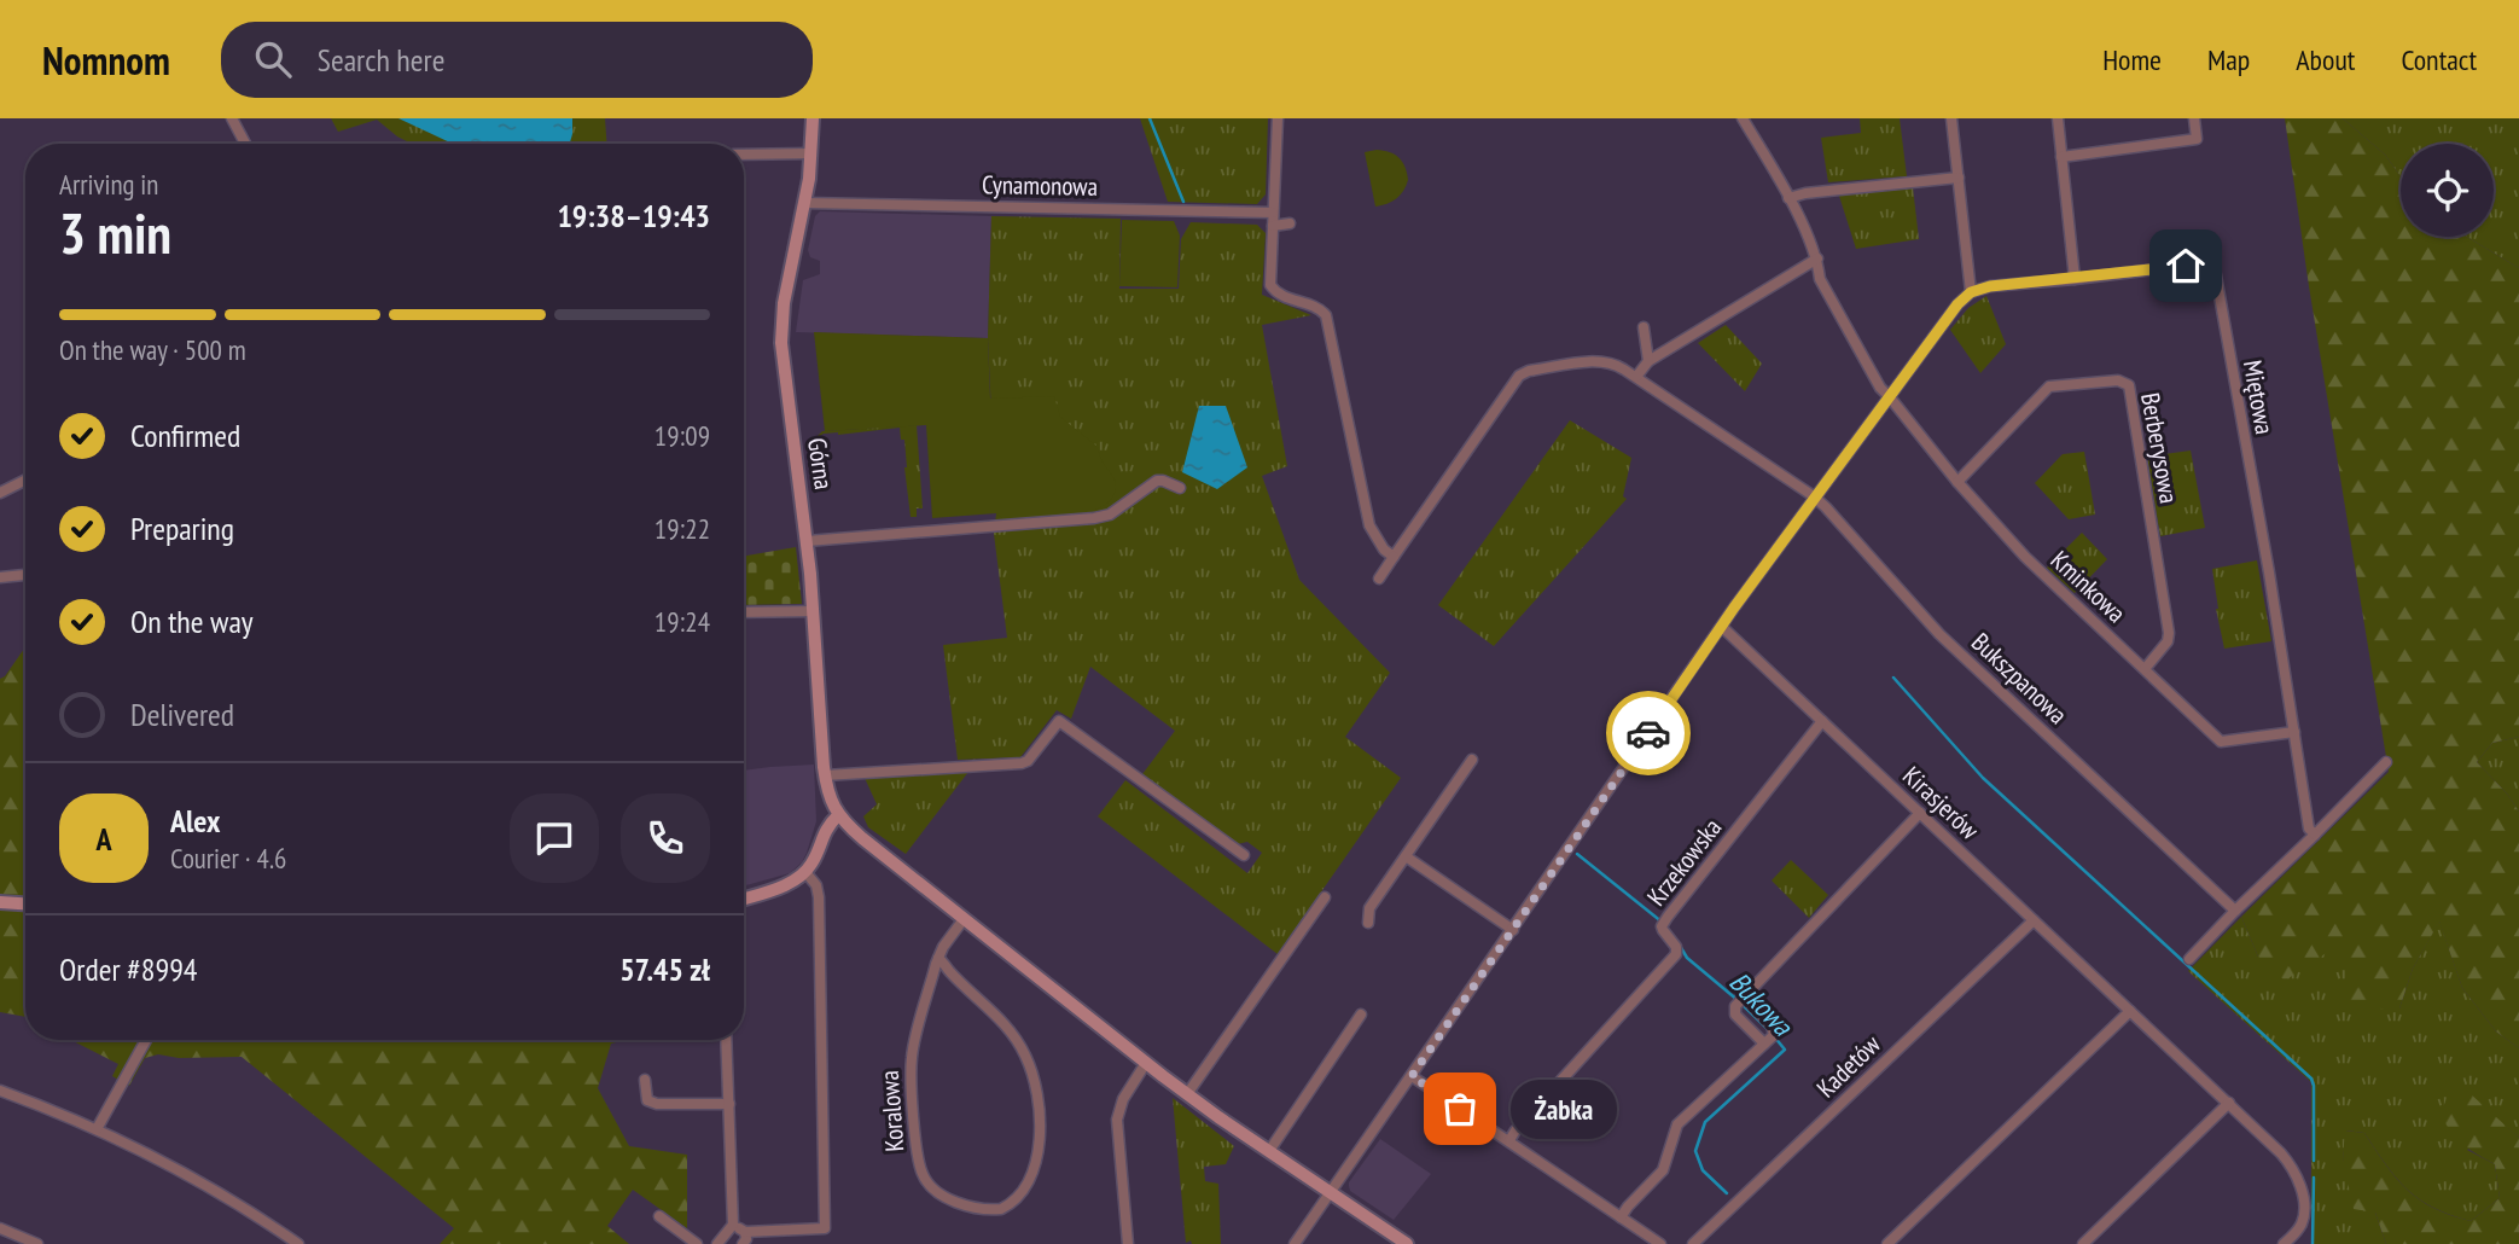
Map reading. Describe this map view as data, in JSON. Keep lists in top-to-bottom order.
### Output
{
  "streets": {
    "street": [
      "Cynamonowa",
      "Miętowa",
      "Berberysowa",
      "Górna",
      "Kminkowa",
      "Bukszpanowa",
      "Kirasjerów",
      "Krzekowska",
      "Kadetów",
      "Koralowa"
    ]
  },
  "crossings": [
    ["Cynamonowa", "Górna"],
    ["Miętowa", "Kminkowa"],
    ["Berberysowa", "Kminkowa"],
    ["Kirasjerów", "Krzekowska"],
    ["Kirasjerów", "Kadetów"]
  ],
  "water": ["Bukowa"],
  "places": ["Żabka"],
  "page": {
    "header": "Nomnom",
    "search": "Search here",
    "nav": [
      "Home",
      "Map",
      "About",
      "Contact"
    ],
    "heading": ["3 min", "Arriving in", "19:38–19:43"],
    "panel": [
      "Alex",
      "Courier · 4.6",
      "Order #8994",
      "57.45 zł"
    ],
    "bar": "On the way · 500 m",
    "list": [
      ["Confirmed", "19:09"],
      ["Preparing", "19:22"],
      ["On the way", "19:24"],
      "Delivered"
    ],
    "round": "A",
    "bubble": "Żabka"
  }
}
